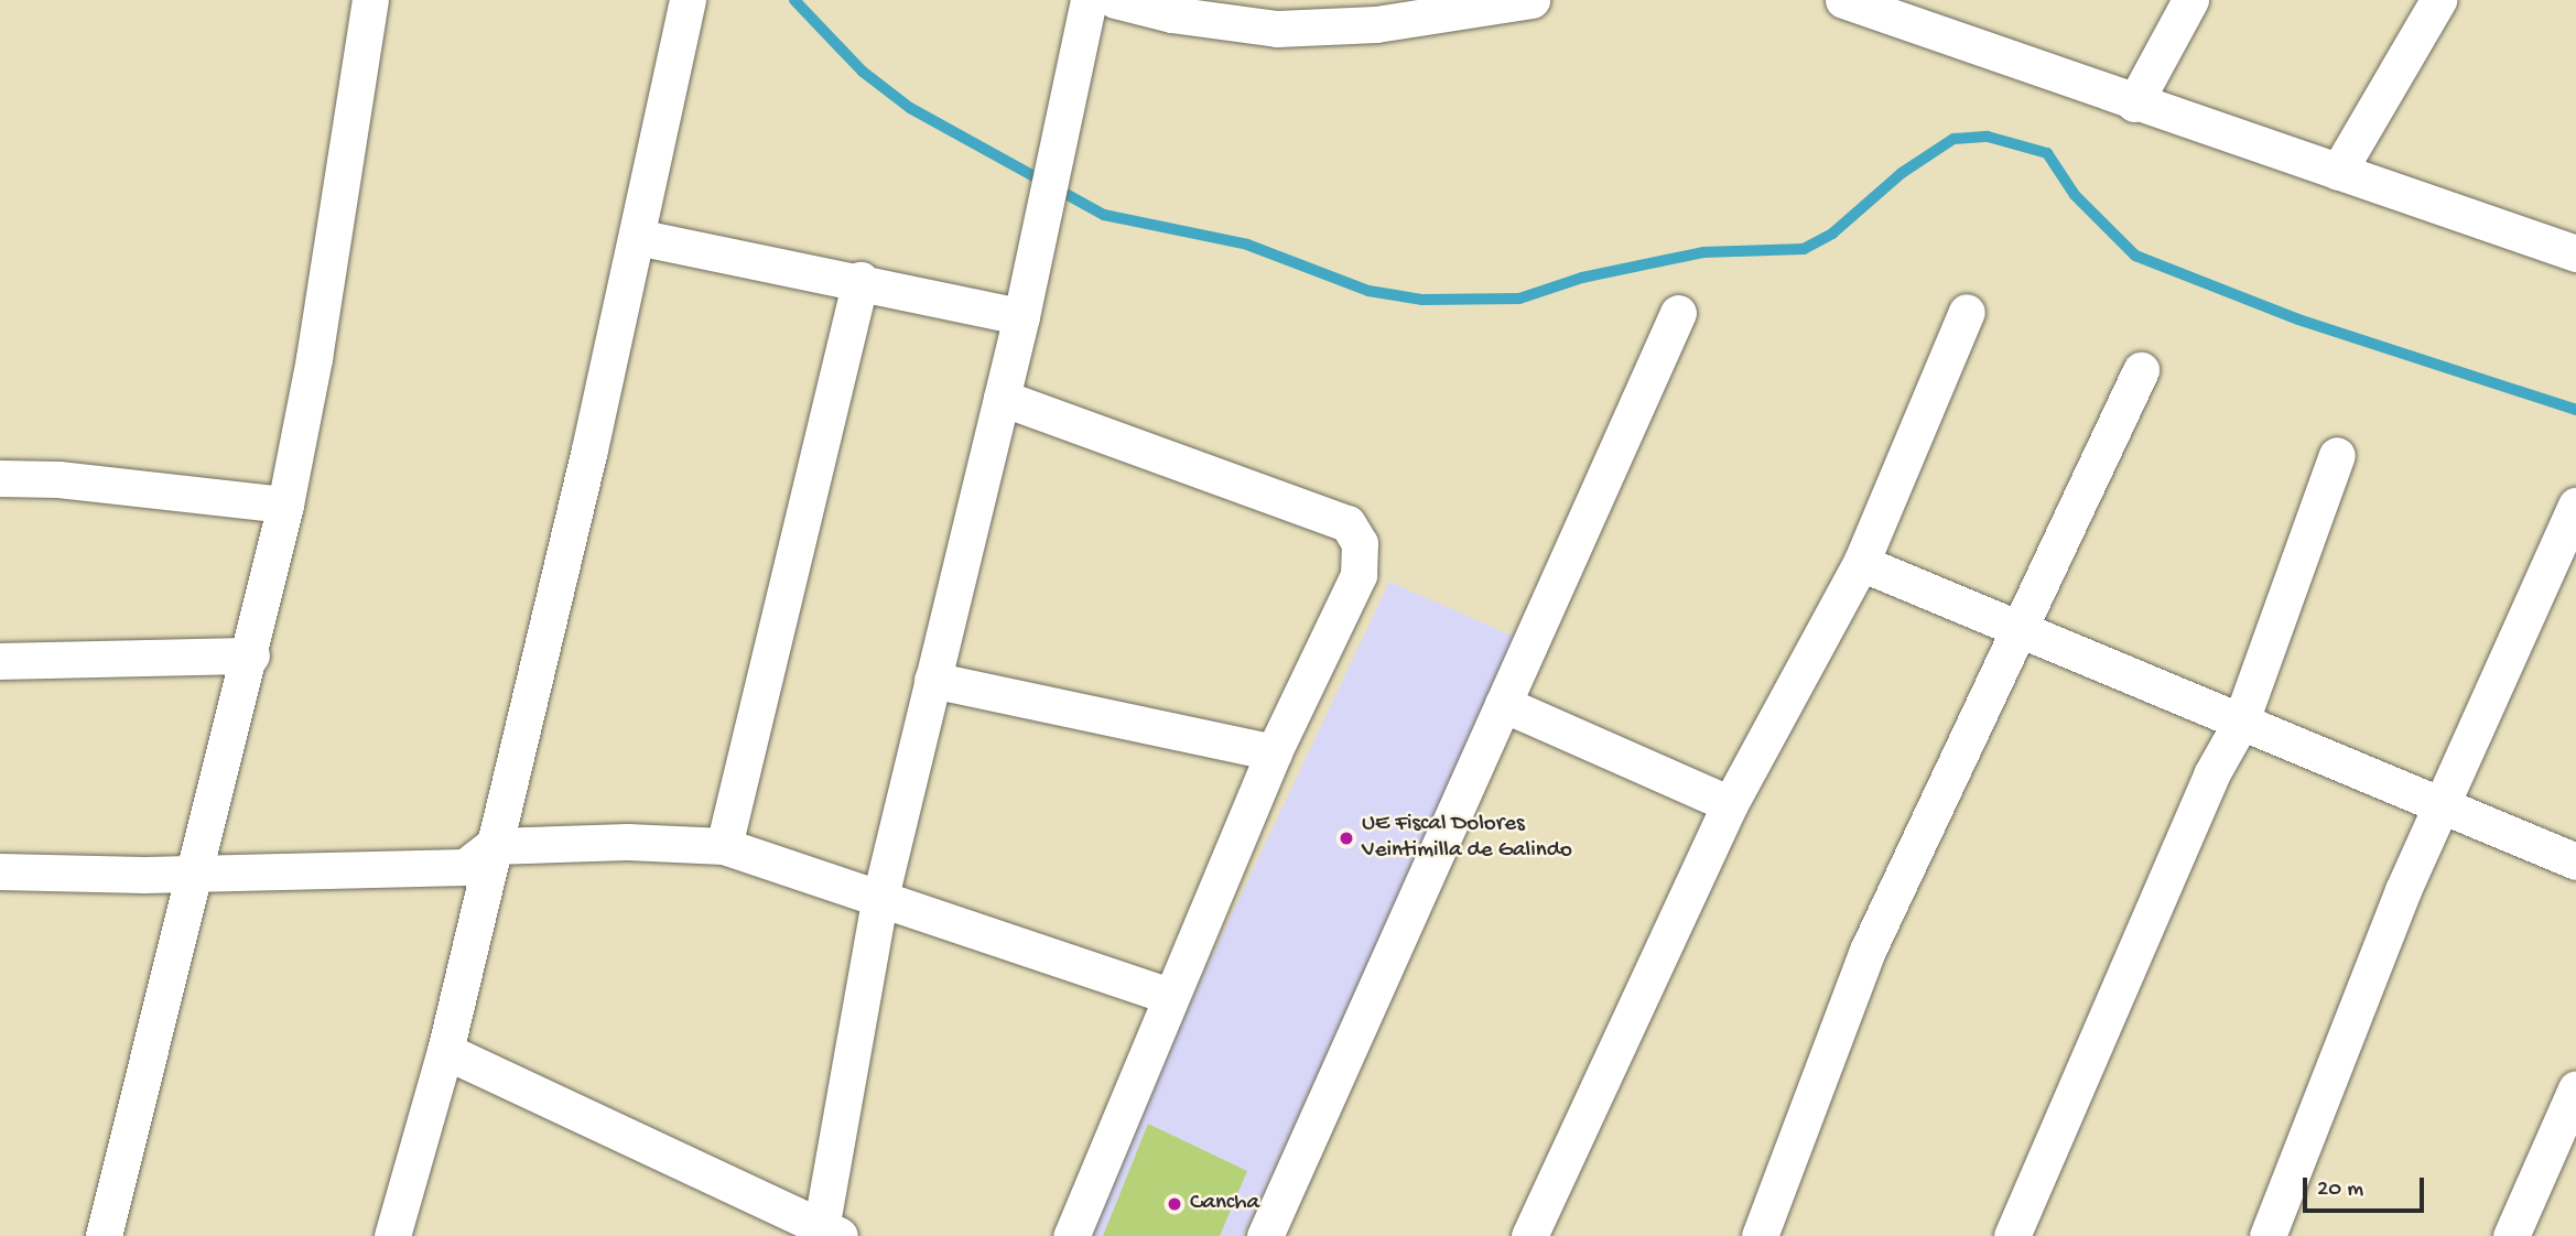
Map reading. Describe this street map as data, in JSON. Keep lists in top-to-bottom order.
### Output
{
  "places": ["UE Fiscal Dolores Veintimilla de Galindo", "Cancha"],
  "scale_bar": "20 m"
}
